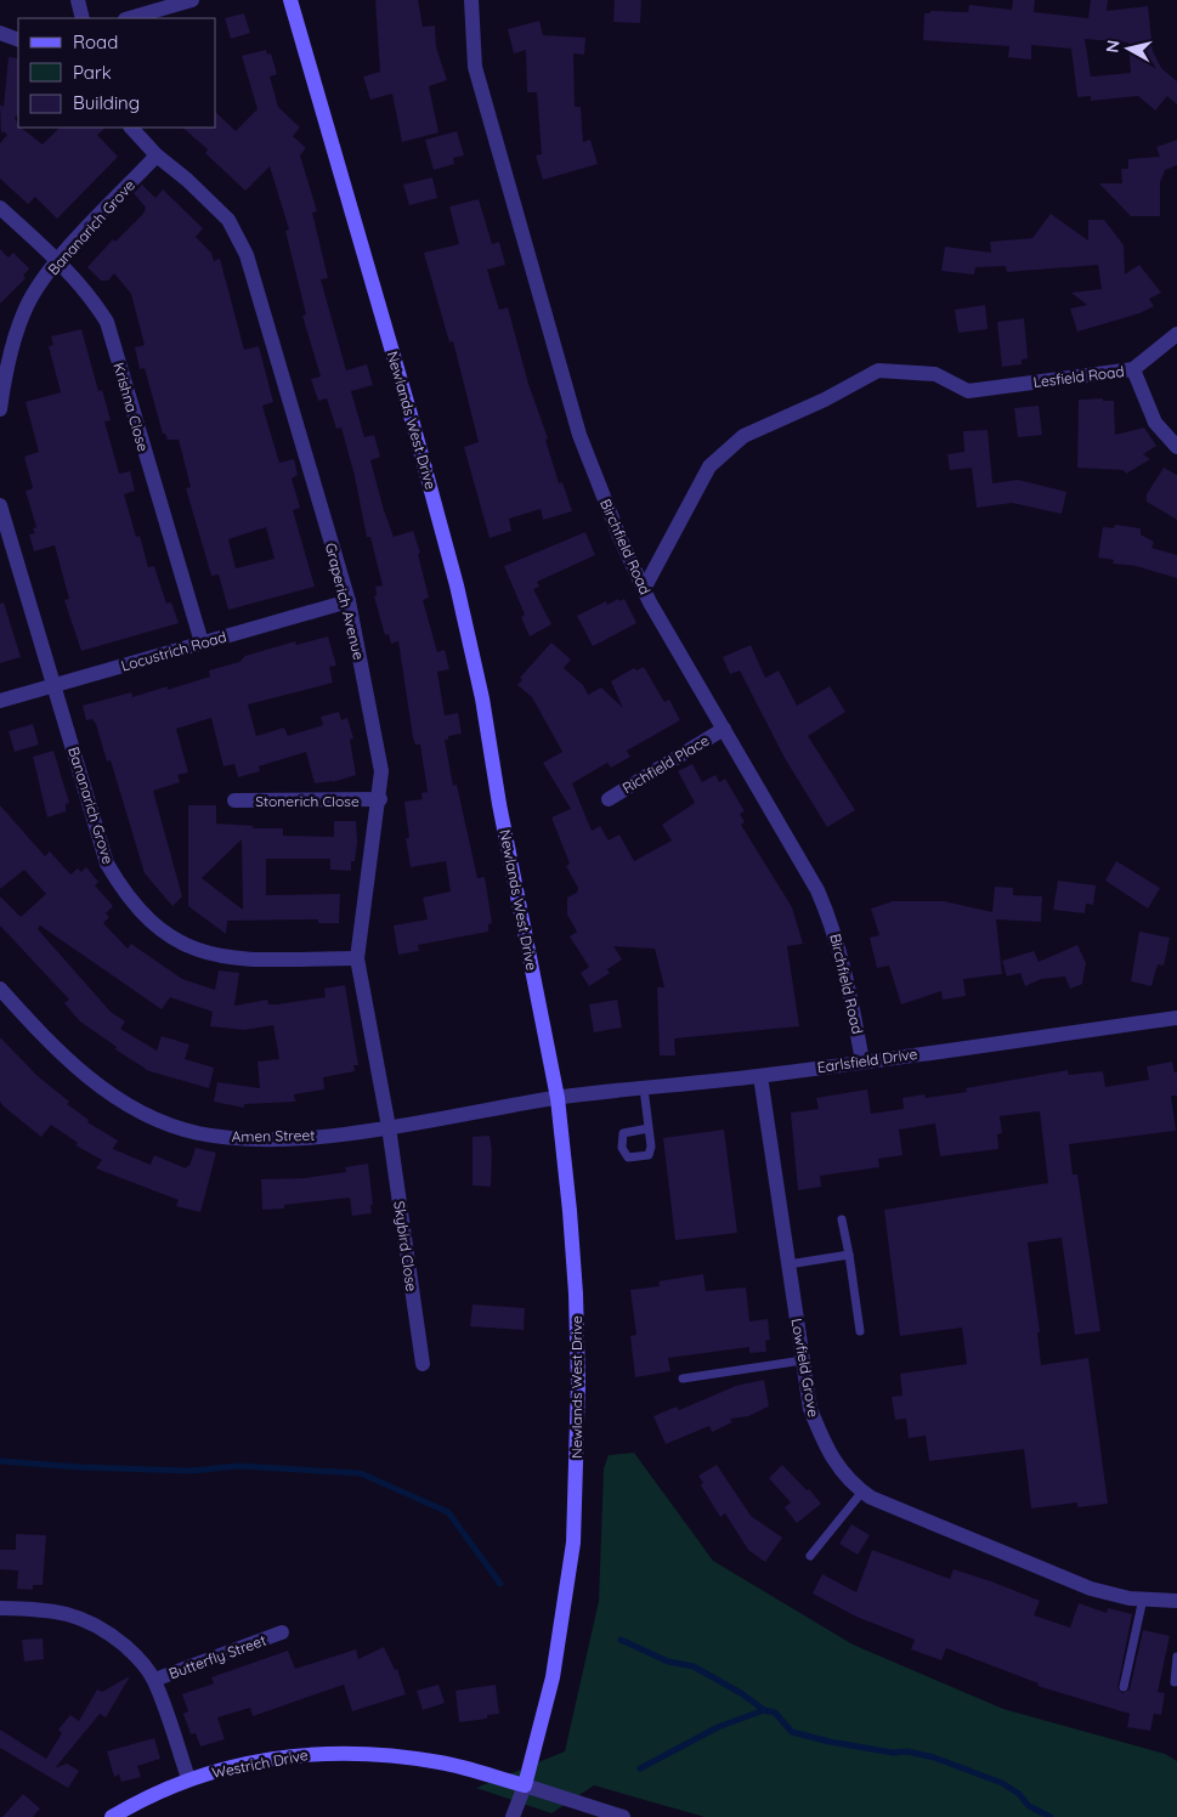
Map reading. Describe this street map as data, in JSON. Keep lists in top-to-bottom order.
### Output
{
  "streets": {
    "street": [
      "Bananarich Grove",
      "Lesfield Road",
      "Krishna Close",
      "Newlands West Drive",
      "Birchfield Road",
      "Graperich Avenue",
      "Locustrich Road",
      "Richfield Place",
      "Stonerich Close",
      "Earlsfield Drive",
      "Amen Street",
      "Skybird Close",
      "Lowfield Grove",
      "Butterfly Street",
      "Westrich Drive"
    ]
  },
  "crossings": [
    ["Bananarich Grove", "Krishna Close"],
    ["Bananarich Grove", "Graperich Avenue"],
    ["Bananarich Grove", "Locustrich Road"],
    ["Lesfield Road", "Birchfield Road"],
    ["Krishna Close", "Locustrich Road"],
    ["Newlands West Drive", "Earlsfield Drive"],
    ["Newlands West Drive", "Amen Street"],
    ["Newlands West Drive", "Westrich Drive"],
    ["Birchfield Road", "Richfield Place"],
    ["Birchfield Road", "Earlsfield Drive"],
    ["Graperich Avenue", "Locustrich Road"],
    ["Graperich Avenue", "Stonerich Close"],
    ["Graperich Avenue", "Amen Street"],
    ["Graperich Avenue", "Skybird Close"],
    ["Earlsfield Drive", "Amen Street"],
    ["Earlsfield Drive", "Lowfield Grove"],
    ["Amen Street", "Skybird Close"],
    ["Butterfly Street", "Westrich Drive"]
  ],
  "legend": ["Road", "Park", "Building"],
  "north": "left"
}
